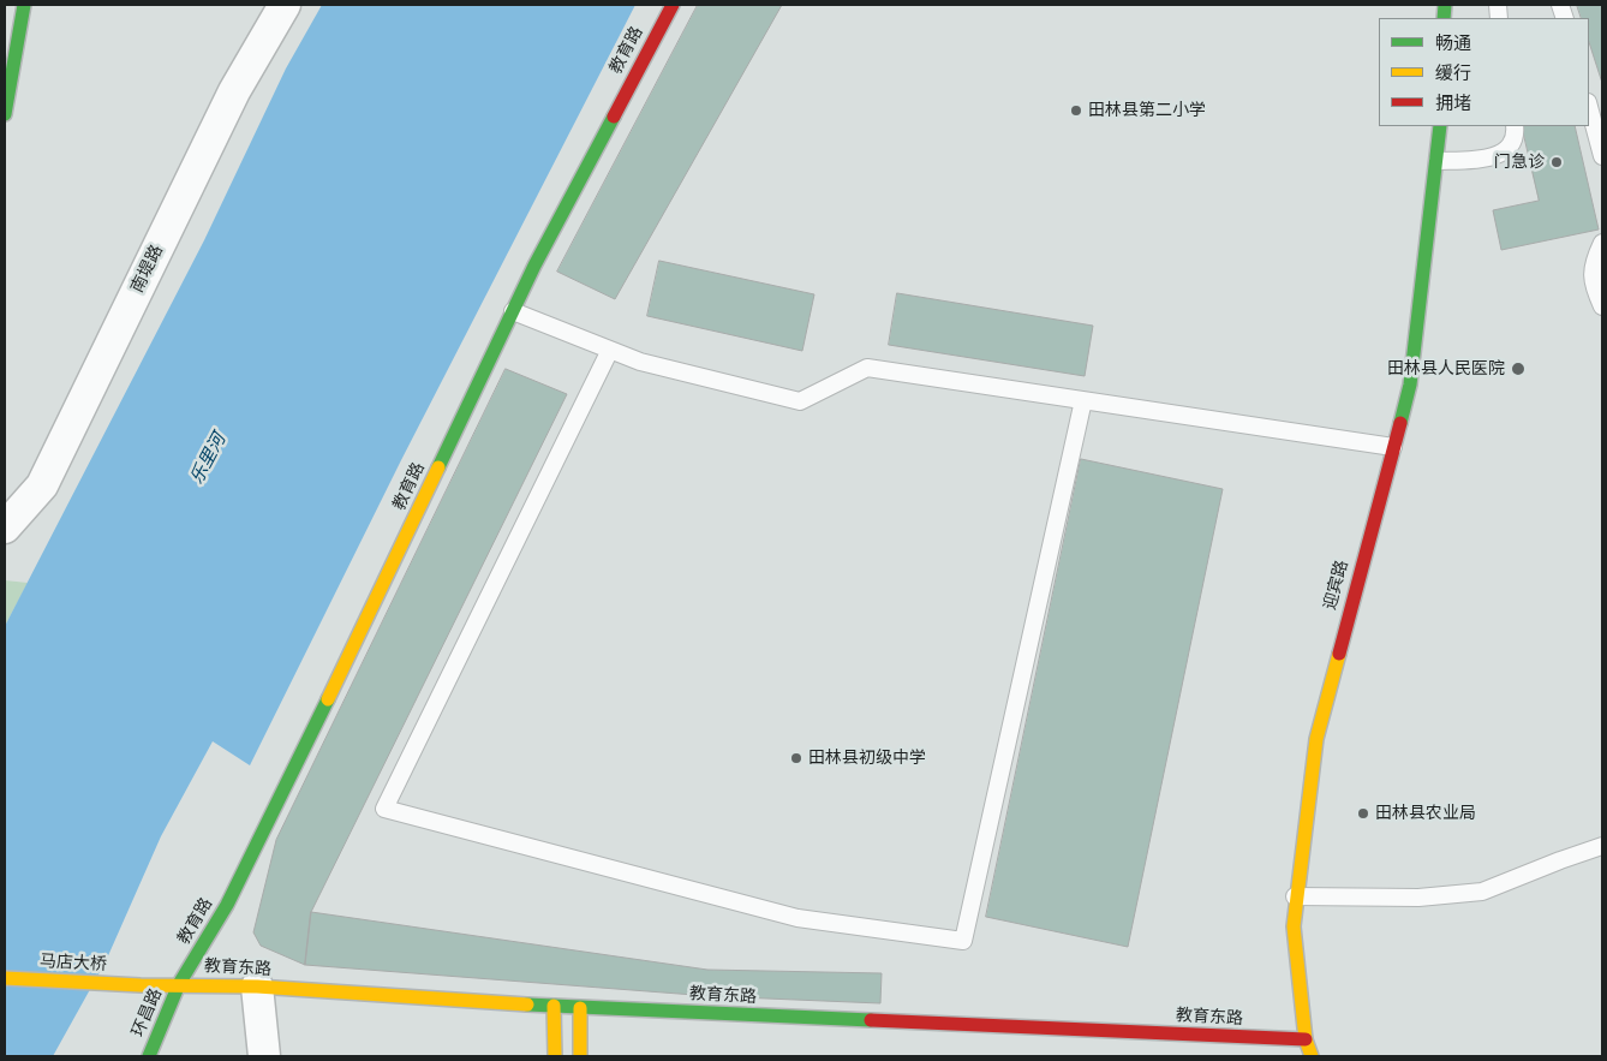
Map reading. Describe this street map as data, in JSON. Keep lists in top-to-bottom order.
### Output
{
  "streets": {
    "street": [
      "教育路",
      "南堤路",
      "迎宾路",
      "马店大桥",
      "教育东路",
      "环昌路"
    ]
  },
  "crossings": [
    ["教育路", "教育东路"],
    ["教育路", "环昌路"],
    ["迎宾路", "教育东路"],
    ["马店大桥", "教育东路"],
    ["教育东路", "环昌路"]
  ],
  "water": ["乐里河"],
  "places": [
    "田林县第二小学",
    "门急诊",
    "田林县人民医院",
    "田林县初级中学",
    "田林县农业局"
  ],
  "legend": ["畅通", "缓行", "拥堵"]
}
